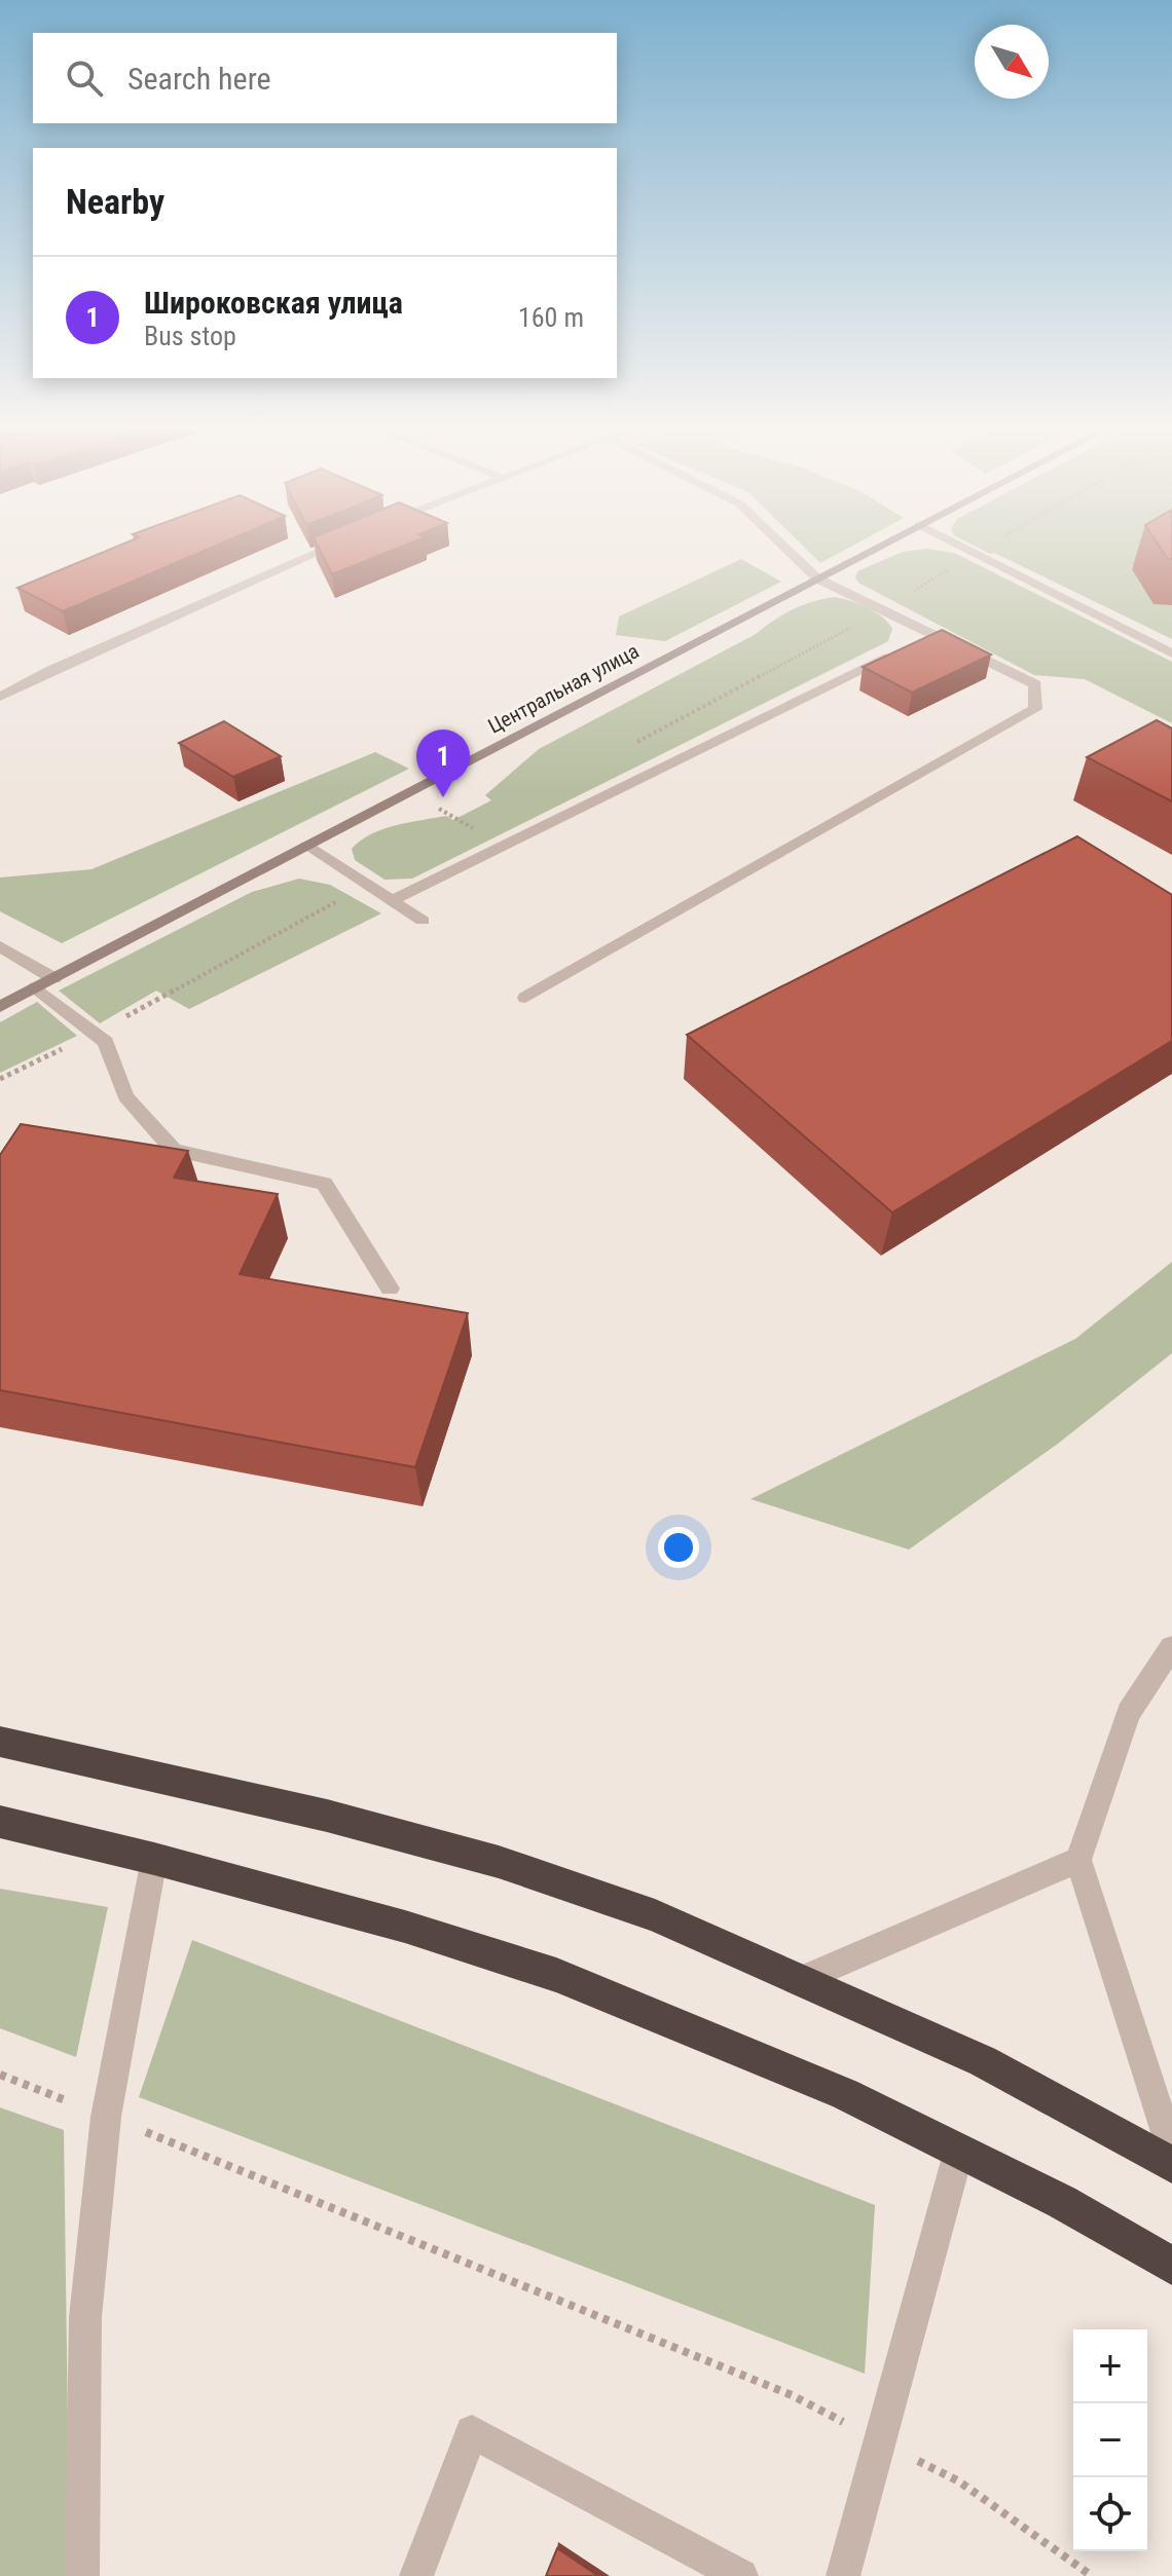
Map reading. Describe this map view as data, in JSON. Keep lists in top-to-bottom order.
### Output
{
  "streets": {
    "street": ["Центральная улица"]
  },
  "north": "bottom right",
  "page": {
    "search": "Search here",
    "heading": "Nearby",
    "list": [
      {
        "mark": "1",
        "name": "Широковская улица",
        "note": "Bus stop",
        "value": "160 m"
      }
    ],
    "pins": "1",
    "map_buttons": ["+", "−"]
  }
}
